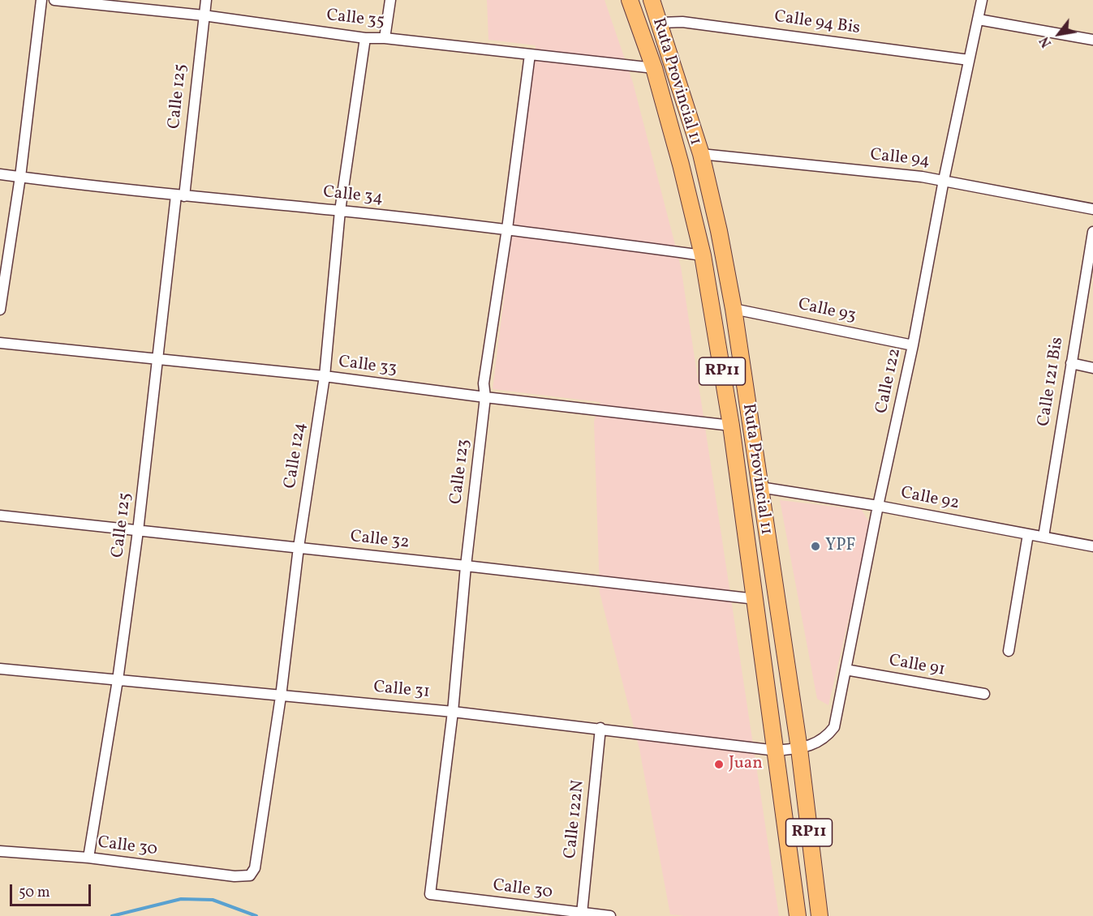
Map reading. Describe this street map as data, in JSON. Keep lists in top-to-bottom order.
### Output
{
  "streets": {
    "main road": ["Ruta Provincial 11", "RP11"],
    "street": [
      "Calle 35",
      "Calle 94 Bis",
      "Calle 125",
      "Calle 94",
      "Calle 34",
      "Calle 93",
      "Calle 33",
      "Calle 122",
      "Calle 121 Bis",
      "Calle 124",
      "Calle 123",
      "Calle 92",
      "Calle 32",
      "Calle 91",
      "Calle 31",
      "Calle 122N",
      "Calle 30"
    ]
  },
  "crossings": [
    ["Calle 35", "Ruta Provincial 11"],
    ["Calle 35", "Calle 125"],
    ["Calle 35", "Calle 124"],
    ["Calle 35", "Calle 123"],
    ["Calle 94 Bis", "Ruta Provincial 11"],
    ["Calle 94 Bis", "Calle 122"],
    ["Ruta Provincial 11", "Calle 94"],
    ["Ruta Provincial 11", "Calle 34"],
    ["Ruta Provincial 11", "Calle 93"],
    ["Ruta Provincial 11", "Calle 33"],
    ["Ruta Provincial 11", "RP11"],
    ["Ruta Provincial 11", "Calle 122"],
    ["Ruta Provincial 11", "Calle 92"],
    ["Ruta Provincial 11", "Calle 32"],
    ["Ruta Provincial 11", "Calle 31"],
    ["Calle 125", "Calle 34"],
    ["Calle 125", "Calle 33"],
    ["Calle 125", "Calle 32"],
    ["Calle 125", "Calle 31"],
    ["Calle 125", "Calle 30"],
    ["Calle 94", "Calle 122"],
    ["Calle 34", "Calle 124"],
    ["Calle 34", "Calle 123"],
    ["Calle 93", "Calle 122"],
    ["Calle 33", "Calle 124"],
    ["Calle 33", "Calle 123"],
    ["RP11", "Calle 122"],
    ["RP11", "Calle 31"],
    ["Calle 122", "Calle 92"],
    ["Calle 122", "Calle 91"],
    ["Calle 122", "Calle 31"],
    ["Calle 121 Bis", "Calle 92"],
    ["Calle 124", "Calle 32"],
    ["Calle 124", "Calle 31"],
    ["Calle 124", "Calle 30"],
    ["Calle 123", "Calle 32"],
    ["Calle 123", "Calle 31"],
    ["Calle 123", "Calle 30"],
    ["Calle 31", "Calle 122N"],
    ["Calle 122N", "Calle 30"]
  ],
  "places": ["YPF", "Juan"],
  "scale_bar": "50 m",
  "north": "bottom left"
}
